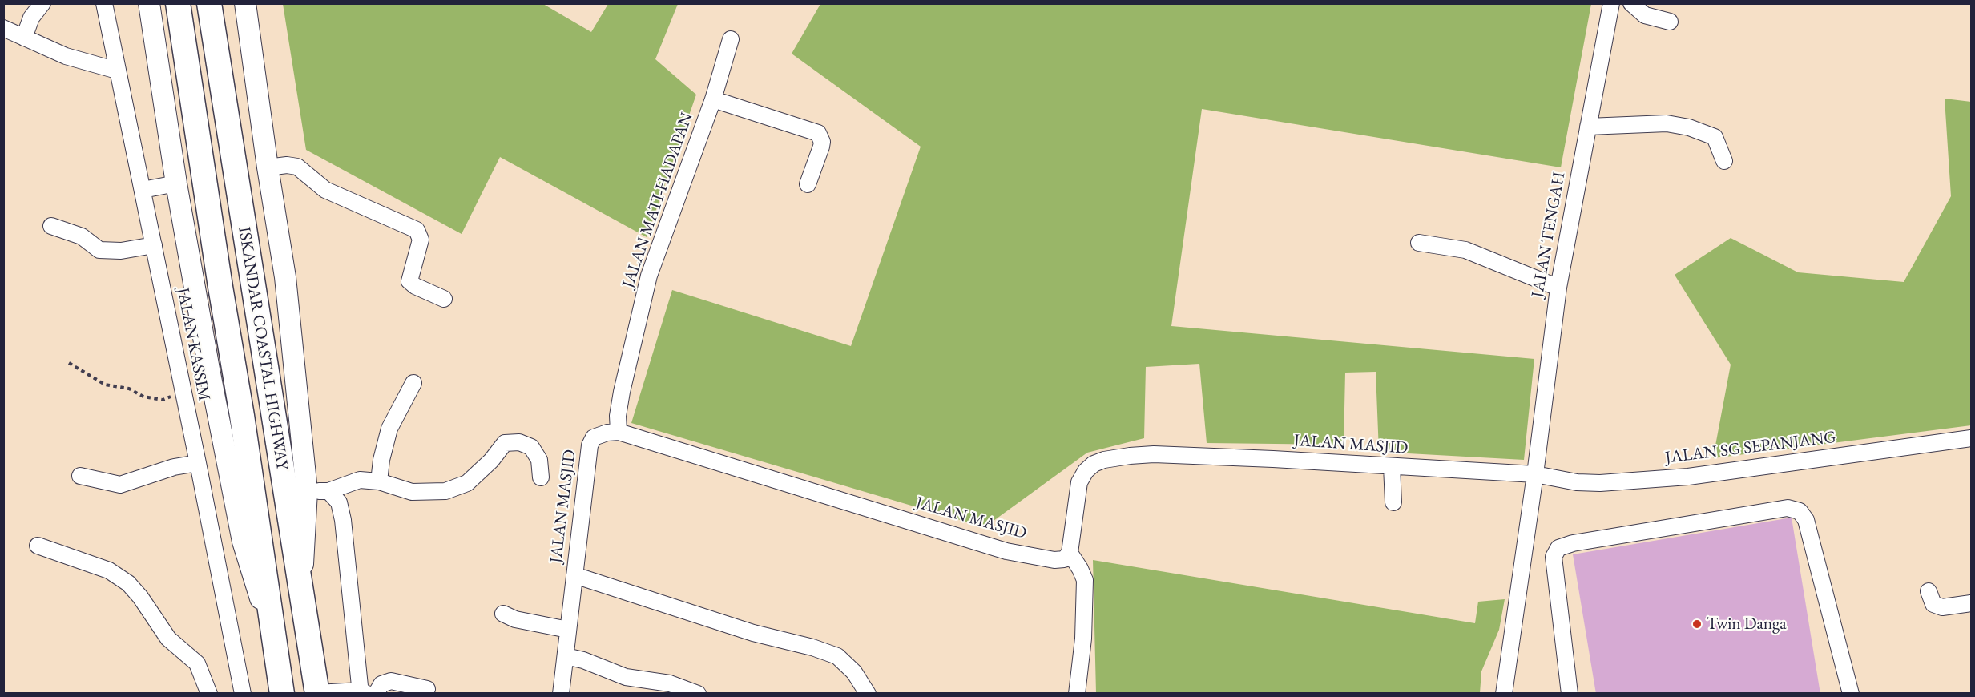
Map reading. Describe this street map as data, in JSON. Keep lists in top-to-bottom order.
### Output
{
  "streets": {
    "highway": ["ISKANDAR COASTAL HIGHWAY"],
    "street": [
      "JALAN MATI-HADAPAN",
      "JALAN TENGAH",
      "JALAN KASSIM",
      "JALAN MASJID",
      "JALAN SG SEPANJANG"
    ]
  },
  "crossings": [
    ["JALAN MATI-HADAPAN", "JALAN MASJID"],
    ["JALAN TENGAH", "JALAN MASJID"],
    ["JALAN TENGAH", "JALAN SG SEPANJANG"],
    ["JALAN MASJID", "JALAN SG SEPANJANG"]
  ],
  "places": ["Twin Danga"]
}
